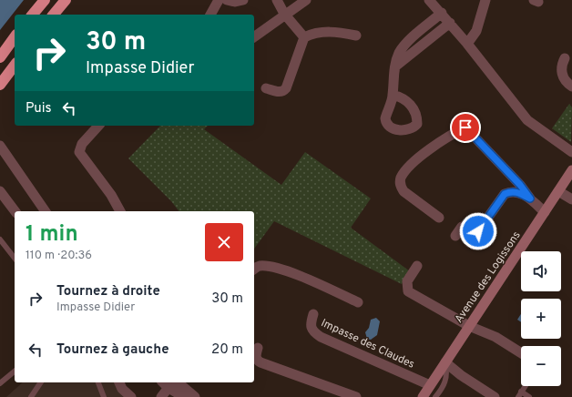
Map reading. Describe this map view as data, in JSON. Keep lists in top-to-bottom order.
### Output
{
  "streets": {
    "main road": ["Avenue des Logissons"],
    "street": ["Impasse des Claudes"]
  },
  "crossings": [
    ["Avenue des Logissons", "Impasse des Claudes"]
  ],
  "page": {
    "turn": ["30 m", "Impasse Didier"],
    "then": "Puis",
    "heading": ["1 min", "110 m · 20:36"],
    "map_buttons": ["+", "−"],
    "list": [
      {
        "name": "Tournez à droite",
        "note": "Impasse Didier",
        "value": "30 m"
      },
      {
        "name": "Tournez à gauche",
        "value": "20 m"
      }
    ]
  }
}
